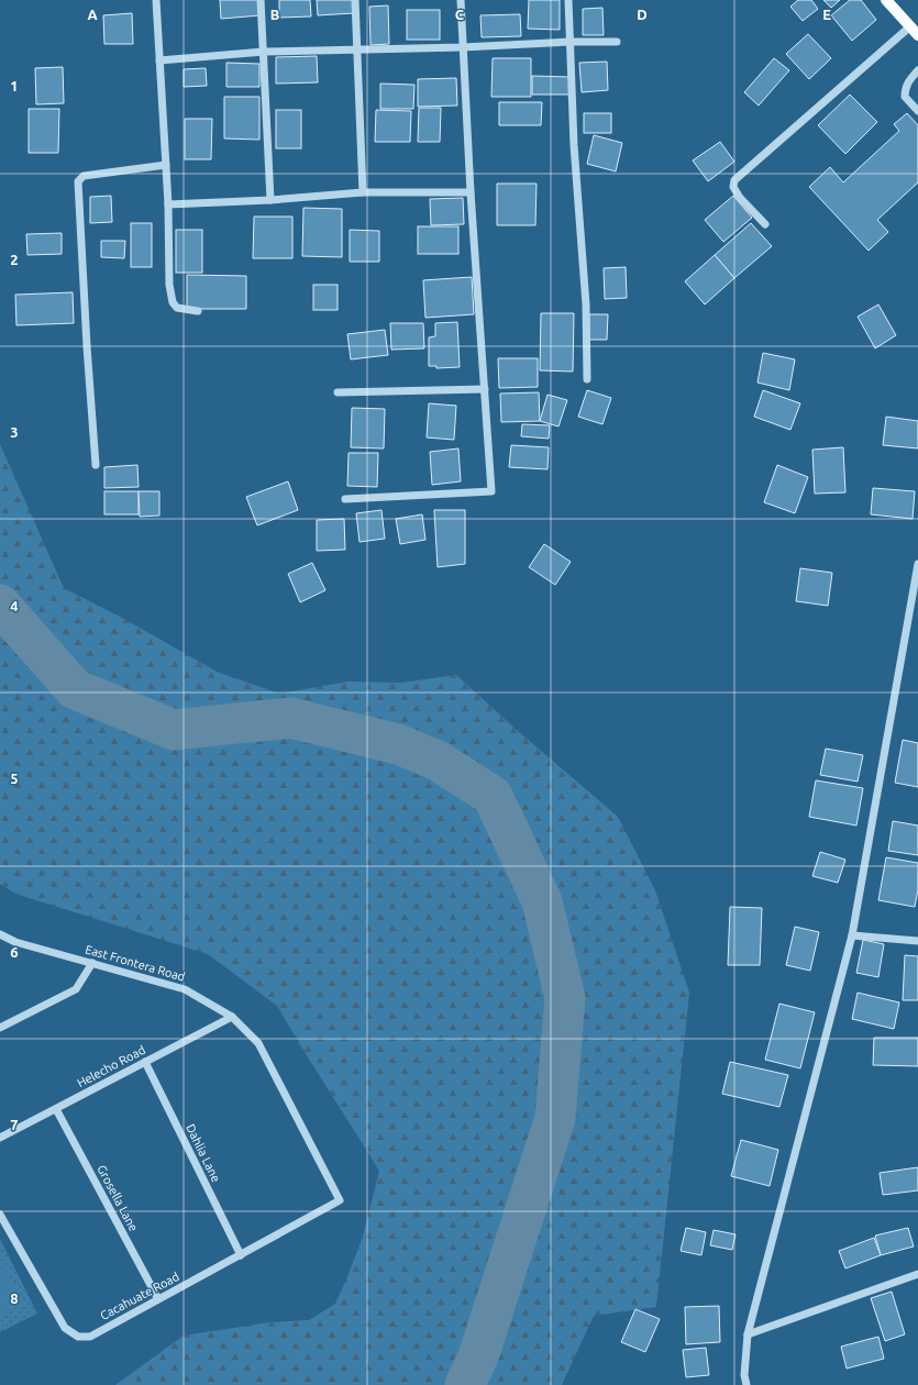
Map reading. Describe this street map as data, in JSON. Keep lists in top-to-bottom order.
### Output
{
  "streets": {
    "street": [
      "East Frontera Road",
      "Helecho Road",
      "Dahlia Lane",
      "Grosella Lane",
      "Cacahuate Road"
    ]
  },
  "crossings": [
    ["East Frontera Road", "Helecho Road"],
    ["East Frontera Road", "Cacahuate Road"],
    ["Helecho Road", "Dahlia Lane"],
    ["Helecho Road", "Grosella Lane"],
    ["Dahlia Lane", "Cacahuate Road"],
    ["Grosella Lane", "Cacahuate Road"]
  ],
  "grid": {
    "columns": [
      "A",
      "B",
      "C",
      "D",
      "E"
    ],
    "rows": [
      "1",
      "2",
      "3",
      "4",
      "5",
      "6",
      "7",
      "8"
    ]
  }
}
